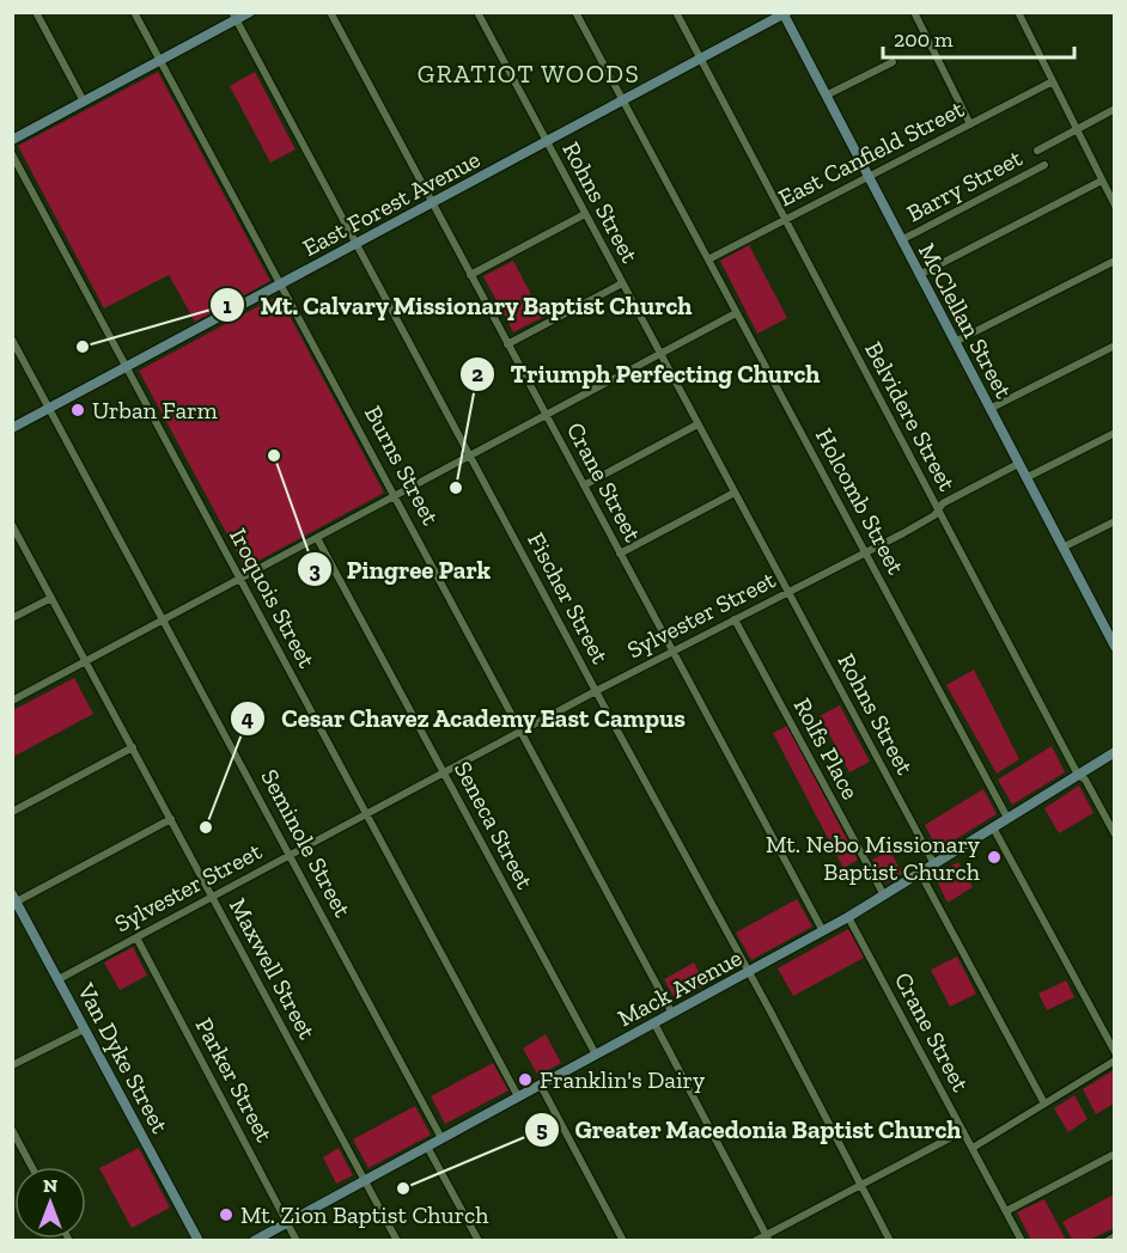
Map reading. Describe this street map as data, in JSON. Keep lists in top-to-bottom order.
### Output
{
  "streets": {
    "main road": [
      "East Forest Avenue",
      "McClellan Street",
      "Mack Avenue",
      "Van Dyke Street"
    ],
    "street": [
      "East Canfield Street",
      "Barry Street",
      "Rohns Street",
      "Belvidere Street",
      "Burns Street",
      "Crane Street",
      "Holcomb Street",
      "Iroquois Street",
      "Fischer Street",
      "Sylvester Street",
      "Rolfs Place",
      "Seneca Street",
      "Seminole Street",
      "Maxwell Street",
      "Parker Street"
    ]
  },
  "crossings": [
    ["East Canfield Street", "McClellan Street"],
    ["East Canfield Street", "Belvidere Street"],
    ["East Canfield Street", "Holcomb Street"],
    ["Barry Street", "McClellan Street"],
    ["Rohns Street", "East Forest Avenue"],
    ["Rohns Street", "Sylvester Street"],
    ["Rohns Street", "Mack Avenue"],
    ["East Forest Avenue", "McClellan Street"],
    ["East Forest Avenue", "Belvidere Street"],
    ["East Forest Avenue", "Burns Street"],
    ["East Forest Avenue", "Crane Street"],
    ["East Forest Avenue", "Holcomb Street"],
    ["East Forest Avenue", "Iroquois Street"],
    ["East Forest Avenue", "Fischer Street"],
    ["East Forest Avenue", "Seminole Street"],
    ["McClellan Street", "Sylvester Street"],
    ["Belvidere Street", "Sylvester Street"],
    ["Belvidere Street", "Mack Avenue"],
    ["Burns Street", "Sylvester Street"],
    ["Burns Street", "Mack Avenue"],
    ["Crane Street", "Sylvester Street"],
    ["Crane Street", "Mack Avenue"],
    ["Holcomb Street", "Sylvester Street"],
    ["Holcomb Street", "Mack Avenue"],
    ["Iroquois Street", "Sylvester Street"],
    ["Iroquois Street", "Mack Avenue"],
    ["Fischer Street", "Sylvester Street"],
    ["Fischer Street", "Mack Avenue"],
    ["Sylvester Street", "Rolfs Place"],
    ["Sylvester Street", "Seneca Street"],
    ["Sylvester Street", "Seminole Street"],
    ["Sylvester Street", "Maxwell Street"],
    ["Sylvester Street", "Van Dyke Street"],
    ["Sylvester Street", "Parker Street"],
    ["Rolfs Place", "Mack Avenue"],
    ["Seneca Street", "Mack Avenue"],
    ["Seminole Street", "Mack Avenue"],
    ["Maxwell Street", "Mack Avenue"],
    ["Mack Avenue", "Parker Street"]
  ],
  "districts": ["GRATIOT WOODS"],
  "places": [
    "Mt. Calvary Missionary Baptist Church",
    "Urban Farm",
    "Pingree Park",
    "Triumph Perfecting Church",
    "Cesar Chavez Academy East Campus",
    "Mt. Nebo Missionary Baptist Church",
    "Franklin's Dairy",
    "Greater Macedonia Baptist Church",
    "Mt. Zion Baptist Church"
  ],
  "scale_bar": "200 m",
  "north": "top"
}
